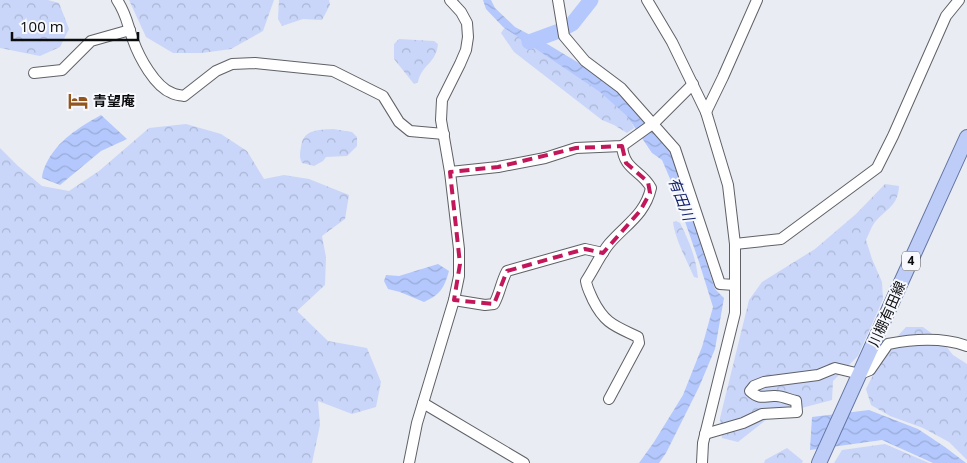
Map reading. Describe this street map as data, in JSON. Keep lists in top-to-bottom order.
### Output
{
  "streets": {
    "main road": ["4", "川棚有田線"]
  },
  "water": ["有田川"],
  "places": {
    "hotel": ["青望庵"]
  },
  "scale_bar": "100 m"
}
